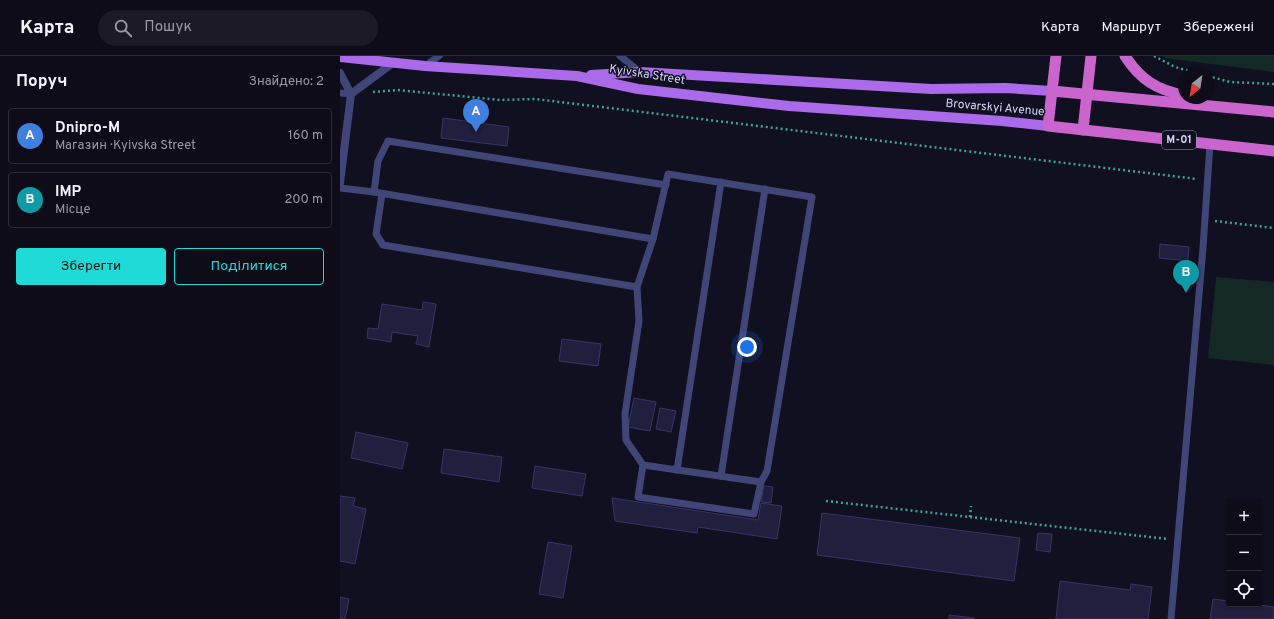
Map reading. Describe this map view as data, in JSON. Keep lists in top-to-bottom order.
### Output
{
  "streets": {
    "highway": ["Brovarskyi Avenue", "М-01"],
    "main road": ["Kyivska Street"]
  },
  "crossings": [
    ["Kyivska Street", "Brovarskyi Avenue"]
  ],
  "north": "bottom left",
  "page": {
    "header": "Карта",
    "search": "Пошук",
    "nav": ["Карта", "Маршрут", "Збережені"],
    "heading": ["Поруч", "Знайдено: 2"],
    "pins": ["A", "B"],
    "list": [
      {
        "mark": "A",
        "name": "Dnipro-M",
        "note": "Магазин · Kyivska Street",
        "value": "160 m"
      },
      {
        "mark": "B",
        "name": "ІМР",
        "note": "Місце",
        "value": "200 m"
      }
    ],
    "buttons": ["Зберегти", "Поділитися"],
    "map_buttons": ["+", "−"]
  }
}
